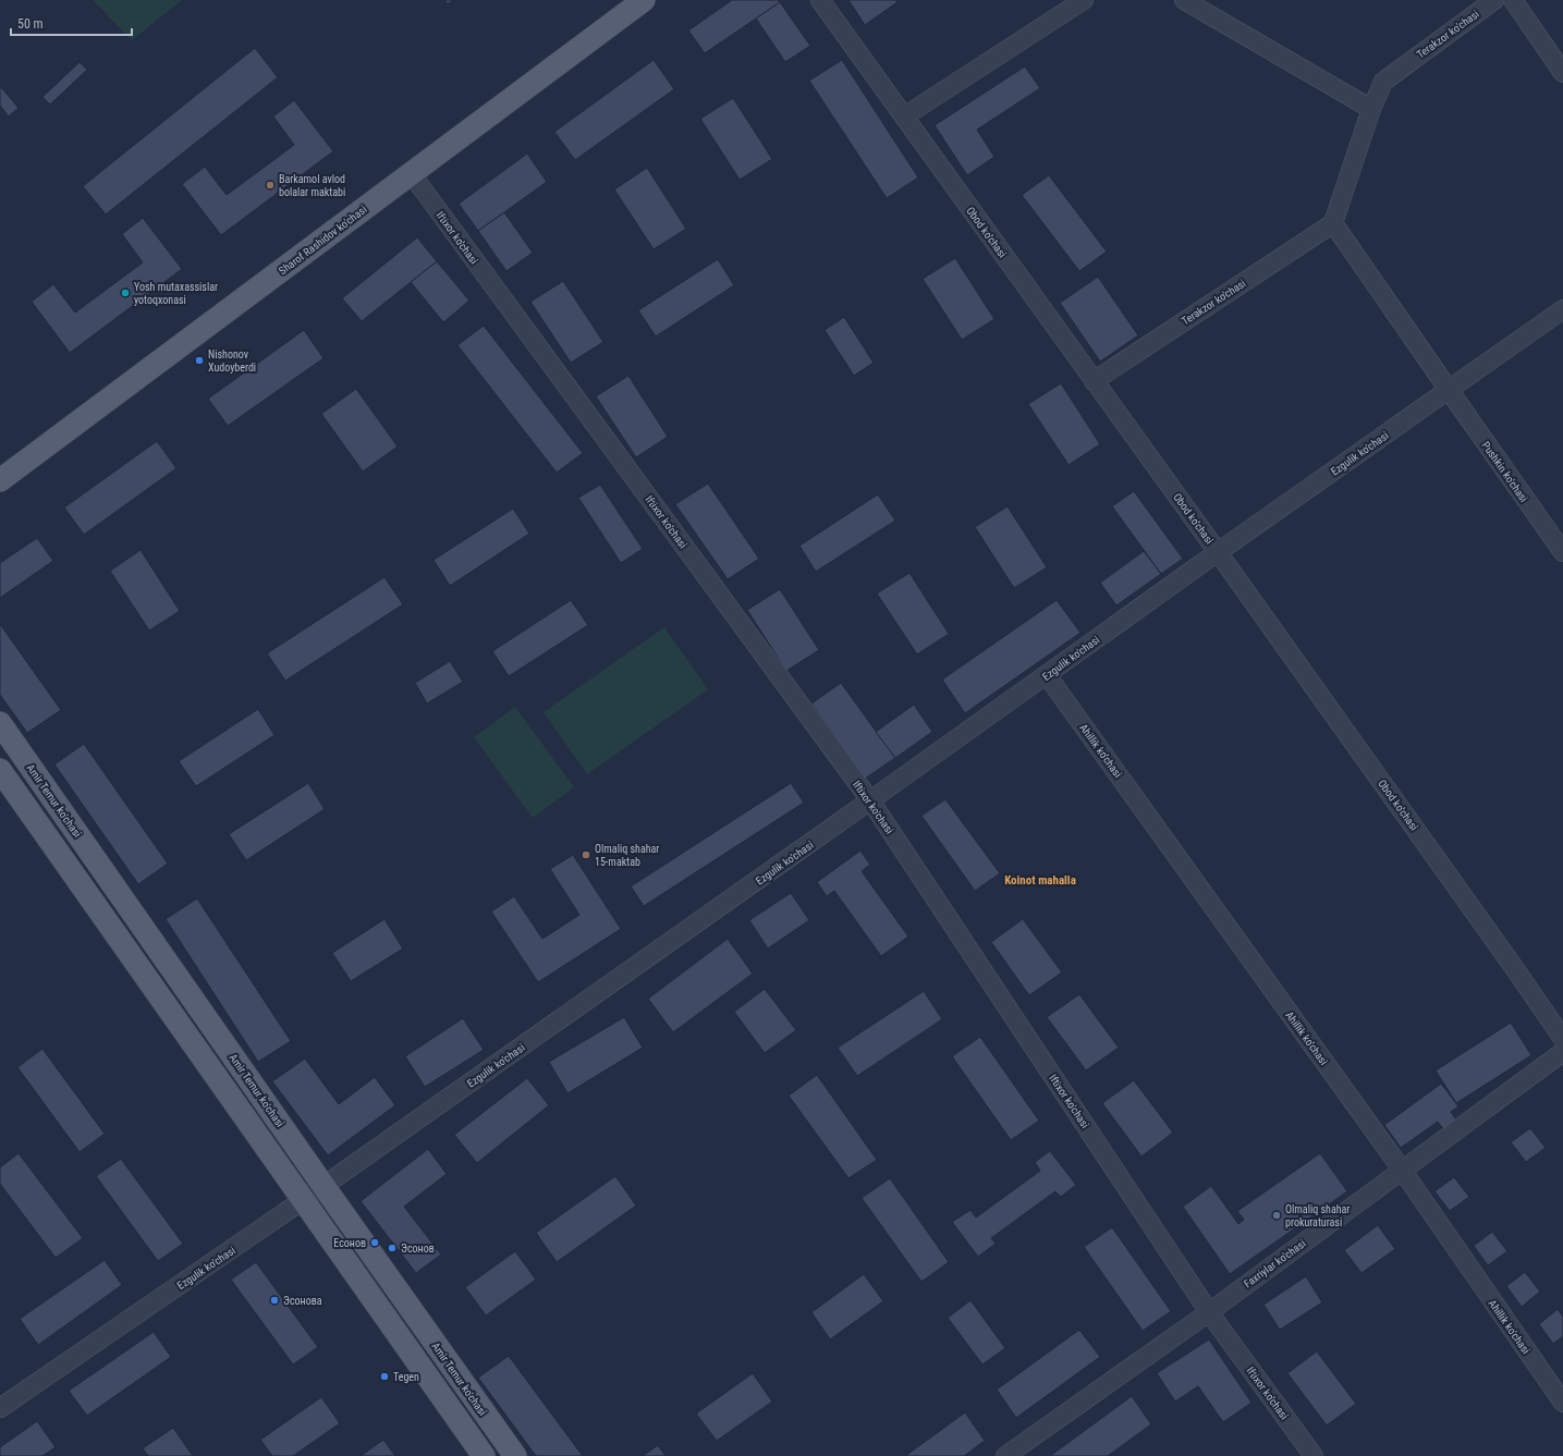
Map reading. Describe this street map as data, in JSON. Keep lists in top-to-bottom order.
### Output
{
  "streets": {
    "main road": ["Sharof Rashidov ko'chasi", "Amir Temur ko'chasi"],
    "street": [
      "Terakzor ko'chasi",
      "Obod ko'chasi",
      "Iftixor ko'chasi",
      "Ezgulik ko'chasi",
      "Pushkin ko'chasi",
      "Ahillik ko'chasi",
      "Faxriylar ko'chasi"
    ]
  },
  "crossings": [
    ["Terakzor ko'chasi", "Obod ko'chasi"],
    ["Obod ko'chasi", "Ezgulik ko'chasi"],
    ["Iftixor ko'chasi", "Sharof Rashidov ko'chasi"],
    ["Iftixor ko'chasi", "Ezgulik ko'chasi"],
    ["Iftixor ko'chasi", "Faxriylar ko'chasi"],
    ["Ezgulik ko'chasi", "Pushkin ko'chasi"],
    ["Ezgulik ko'chasi", "Ahillik ko'chasi"],
    ["Ezgulik ko'chasi", "Amir Temur ko'chasi"],
    ["Ahillik ko'chasi", "Faxriylar ko'chasi"]
  ],
  "districts": ["Koinot mahalla"],
  "places": [
    "Barkamol avlod bolalar maktabi",
    "Yosh mutaxassislar yotoqxonasi",
    "Nishonov Xudoyberdi",
    "Olmaliq shahar 15-maktab",
    "Olmaliq shahar prokuraturasi",
    "Есонов",
    "Эсонов",
    "Эсонова",
    "Tegen"
  ],
  "scale_bar": "50 m"
}
